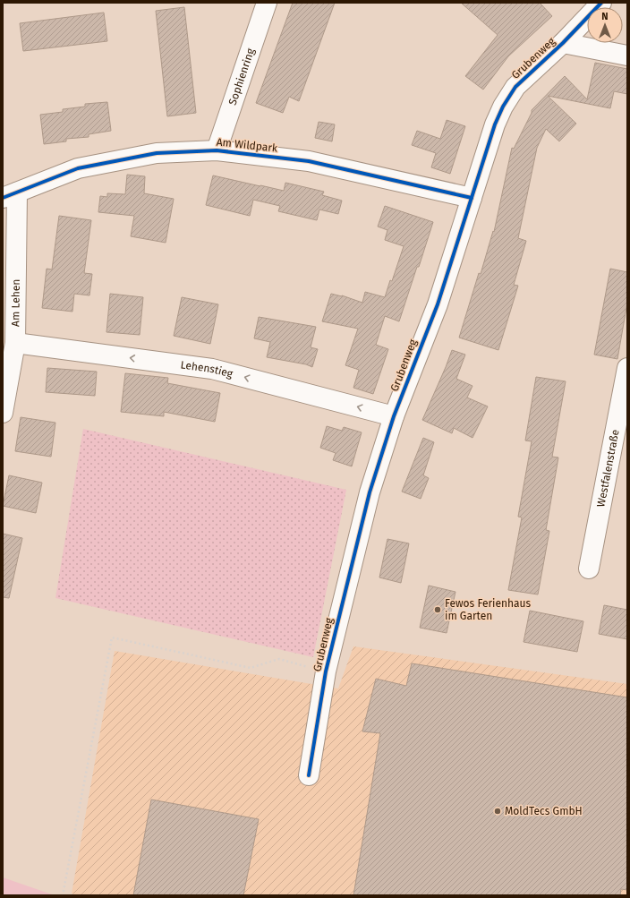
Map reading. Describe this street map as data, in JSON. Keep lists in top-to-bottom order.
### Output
{
  "streets": {
    "street": [
      "Grubenweg",
      "Sophienring",
      "Am Wildpark",
      "Am Lehen",
      "Lehenstieg",
      "Westfalenstraße"
    ]
  },
  "crossings": [
    ["Grubenweg", "Am Wildpark"],
    ["Grubenweg", "Lehenstieg"],
    ["Sophienring", "Am Wildpark"],
    ["Am Wildpark", "Am Lehen"],
    ["Am Lehen", "Lehenstieg"]
  ],
  "one_way": ["Lehenstieg"],
  "places": ["Fewos Ferienhaus im Garten", "MoldTecs GmbH"],
  "north": "top"
}
